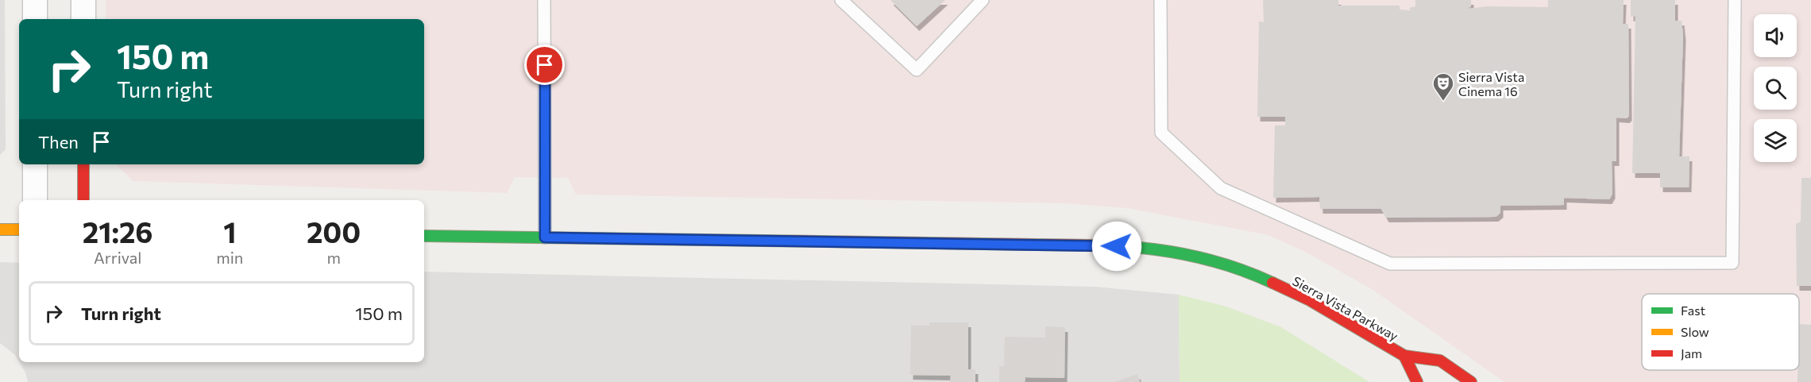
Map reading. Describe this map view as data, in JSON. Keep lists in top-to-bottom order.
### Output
{
  "streets": {
    "main road": ["Sierra Vista Parkway"]
  },
  "places": {
    "theatre": ["Sierra Vista Cinema 16"]
  },
  "legend": ["Fast", "Slow", "Jam"],
  "page": {
    "turn": ["150 m", "Turn right"],
    "then": "Then",
    "eta": [
      "21:26",
      "Arrival",
      "1",
      "min",
      "200",
      "m"
    ],
    "list": [
      {
        "name": "Turn right",
        "value": "150 m"
      }
    ]
  }
}
